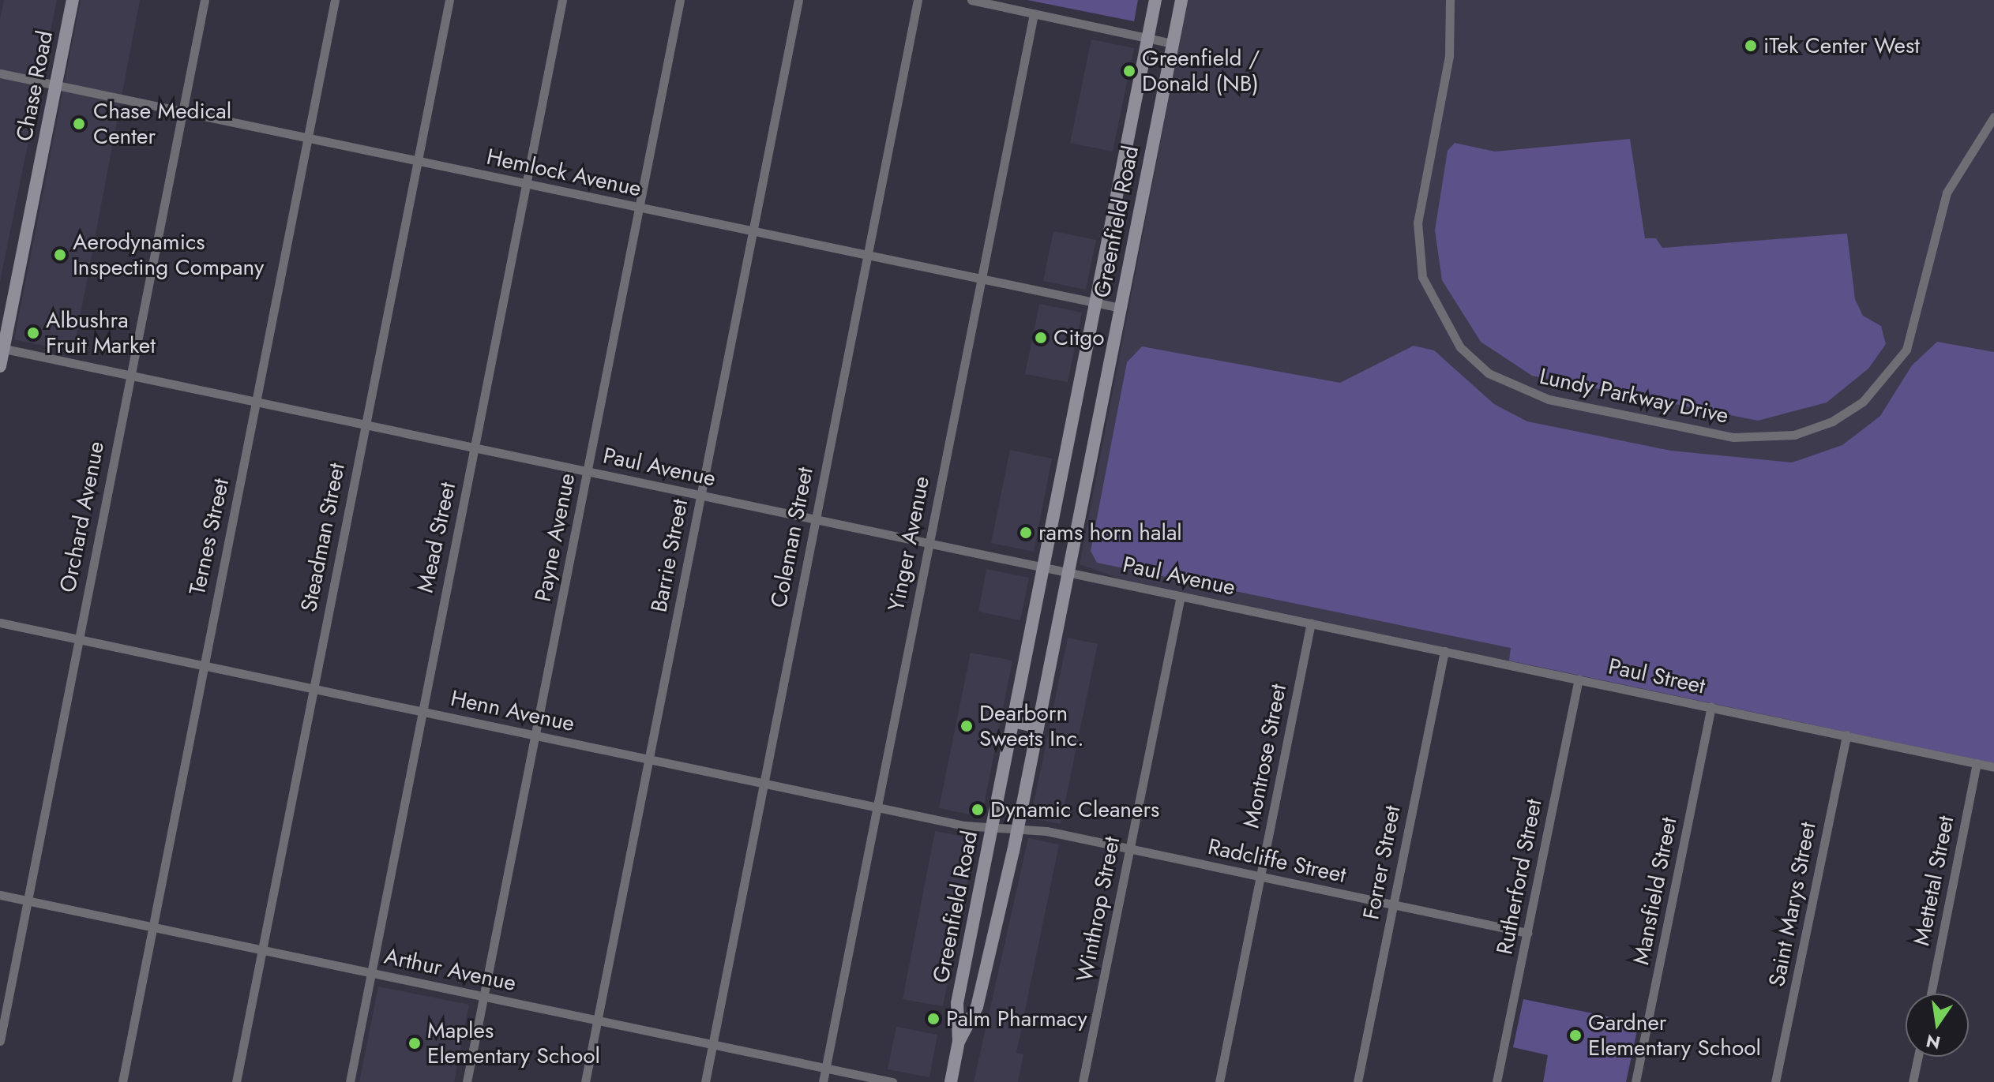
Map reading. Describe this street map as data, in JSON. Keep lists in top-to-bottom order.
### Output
{
  "streets": {
    "main road": ["Chase Road", "Greenfield Road"],
    "street": [
      "Hemlock Avenue",
      "Lundy Parkway Drive",
      "Paul Avenue",
      "Orchard Avenue",
      "Ternes Street",
      "Steadman Street",
      "Mead Street",
      "Payne Avenue",
      "Coleman Street",
      "Yinger Avenue",
      "Barrie Street",
      "Paul Street",
      "Henn Avenue",
      "Montrose Street",
      "Radcliffe Street",
      "Forrer Street",
      "Rutherford Street",
      "Mettetal Street",
      "Mansfield Street",
      "Saint Marys Street",
      "Winthrop Street",
      "Arthur Avenue"
    ]
  },
  "crossings": [
    ["Chase Road", "Hemlock Avenue"],
    ["Chase Road", "Paul Avenue"],
    ["Hemlock Avenue", "Greenfield Road"],
    ["Hemlock Avenue", "Orchard Avenue"],
    ["Hemlock Avenue", "Ternes Street"],
    ["Hemlock Avenue", "Steadman Street"],
    ["Hemlock Avenue", "Mead Street"],
    ["Hemlock Avenue", "Payne Avenue"],
    ["Hemlock Avenue", "Coleman Street"],
    ["Hemlock Avenue", "Yinger Avenue"],
    ["Hemlock Avenue", "Barrie Street"],
    ["Greenfield Road", "Paul Avenue"],
    ["Greenfield Road", "Henn Avenue"],
    ["Greenfield Road", "Radcliffe Street"],
    ["Paul Avenue", "Orchard Avenue"],
    ["Paul Avenue", "Ternes Street"],
    ["Paul Avenue", "Steadman Street"],
    ["Paul Avenue", "Mead Street"],
    ["Paul Avenue", "Payne Avenue"],
    ["Paul Avenue", "Coleman Street"],
    ["Paul Avenue", "Yinger Avenue"],
    ["Paul Avenue", "Barrie Street"],
    ["Paul Avenue", "Paul Street"],
    ["Paul Avenue", "Montrose Street"],
    ["Paul Avenue", "Winthrop Street"],
    ["Orchard Avenue", "Henn Avenue"],
    ["Orchard Avenue", "Arthur Avenue"],
    ["Ternes Street", "Henn Avenue"],
    ["Ternes Street", "Arthur Avenue"],
    ["Steadman Street", "Henn Avenue"],
    ["Steadman Street", "Arthur Avenue"],
    ["Mead Street", "Henn Avenue"],
    ["Mead Street", "Arthur Avenue"],
    ["Payne Avenue", "Henn Avenue"],
    ["Payne Avenue", "Arthur Avenue"],
    ["Coleman Street", "Henn Avenue"],
    ["Coleman Street", "Arthur Avenue"],
    ["Yinger Avenue", "Henn Avenue"],
    ["Yinger Avenue", "Arthur Avenue"],
    ["Barrie Street", "Henn Avenue"],
    ["Barrie Street", "Arthur Avenue"],
    ["Paul Street", "Montrose Street"],
    ["Paul Street", "Forrer Street"],
    ["Paul Street", "Rutherford Street"],
    ["Paul Street", "Mettetal Street"],
    ["Paul Street", "Mansfield Street"],
    ["Paul Street", "Saint Marys Street"],
    ["Henn Avenue", "Radcliffe Street"],
    ["Montrose Street", "Radcliffe Street"],
    ["Radcliffe Street", "Forrer Street"],
    ["Radcliffe Street", "Rutherford Street"],
    ["Radcliffe Street", "Winthrop Street"]
  ],
  "places": [
    "iTek Center West",
    "Greenfield / Donald (NB)",
    "Chase Medical Center",
    "Aerodynamics Inspecting Company",
    "Albushra Fruit Market",
    "Citgo",
    "rams horn halal",
    "Dearborn Sweets Inc.",
    "Dynamic Cleaners",
    "Palm Pharmacy",
    "Gardner Elementary School",
    "Maples Elementary School"
  ],
  "north": "bottom"
}
